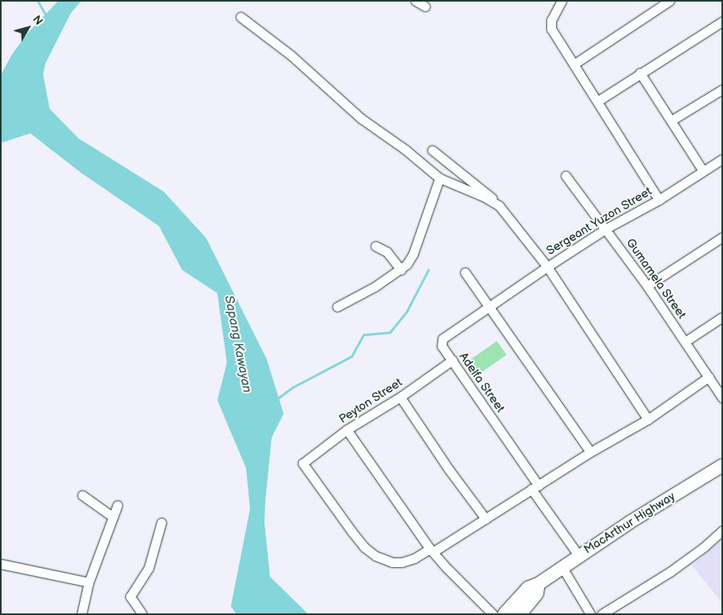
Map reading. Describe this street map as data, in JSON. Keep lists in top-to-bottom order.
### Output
{
  "streets": {
    "highway": ["MacArthur Highway"],
    "street": [
      "Sergeant Yuzon Street",
      "Gumamela Street",
      "Adelfa Street",
      "Peyton Street"
    ]
  },
  "crossings": [
    ["Sergeant Yuzon Street", "Gumamela Street"],
    ["Sergeant Yuzon Street", "Adelfa Street"],
    ["Adelfa Street", "Peyton Street"],
    ["Adelfa Street", "MacArthur Highway"]
  ],
  "water": ["Sapang Kawayan"],
  "north": "top right"
}
